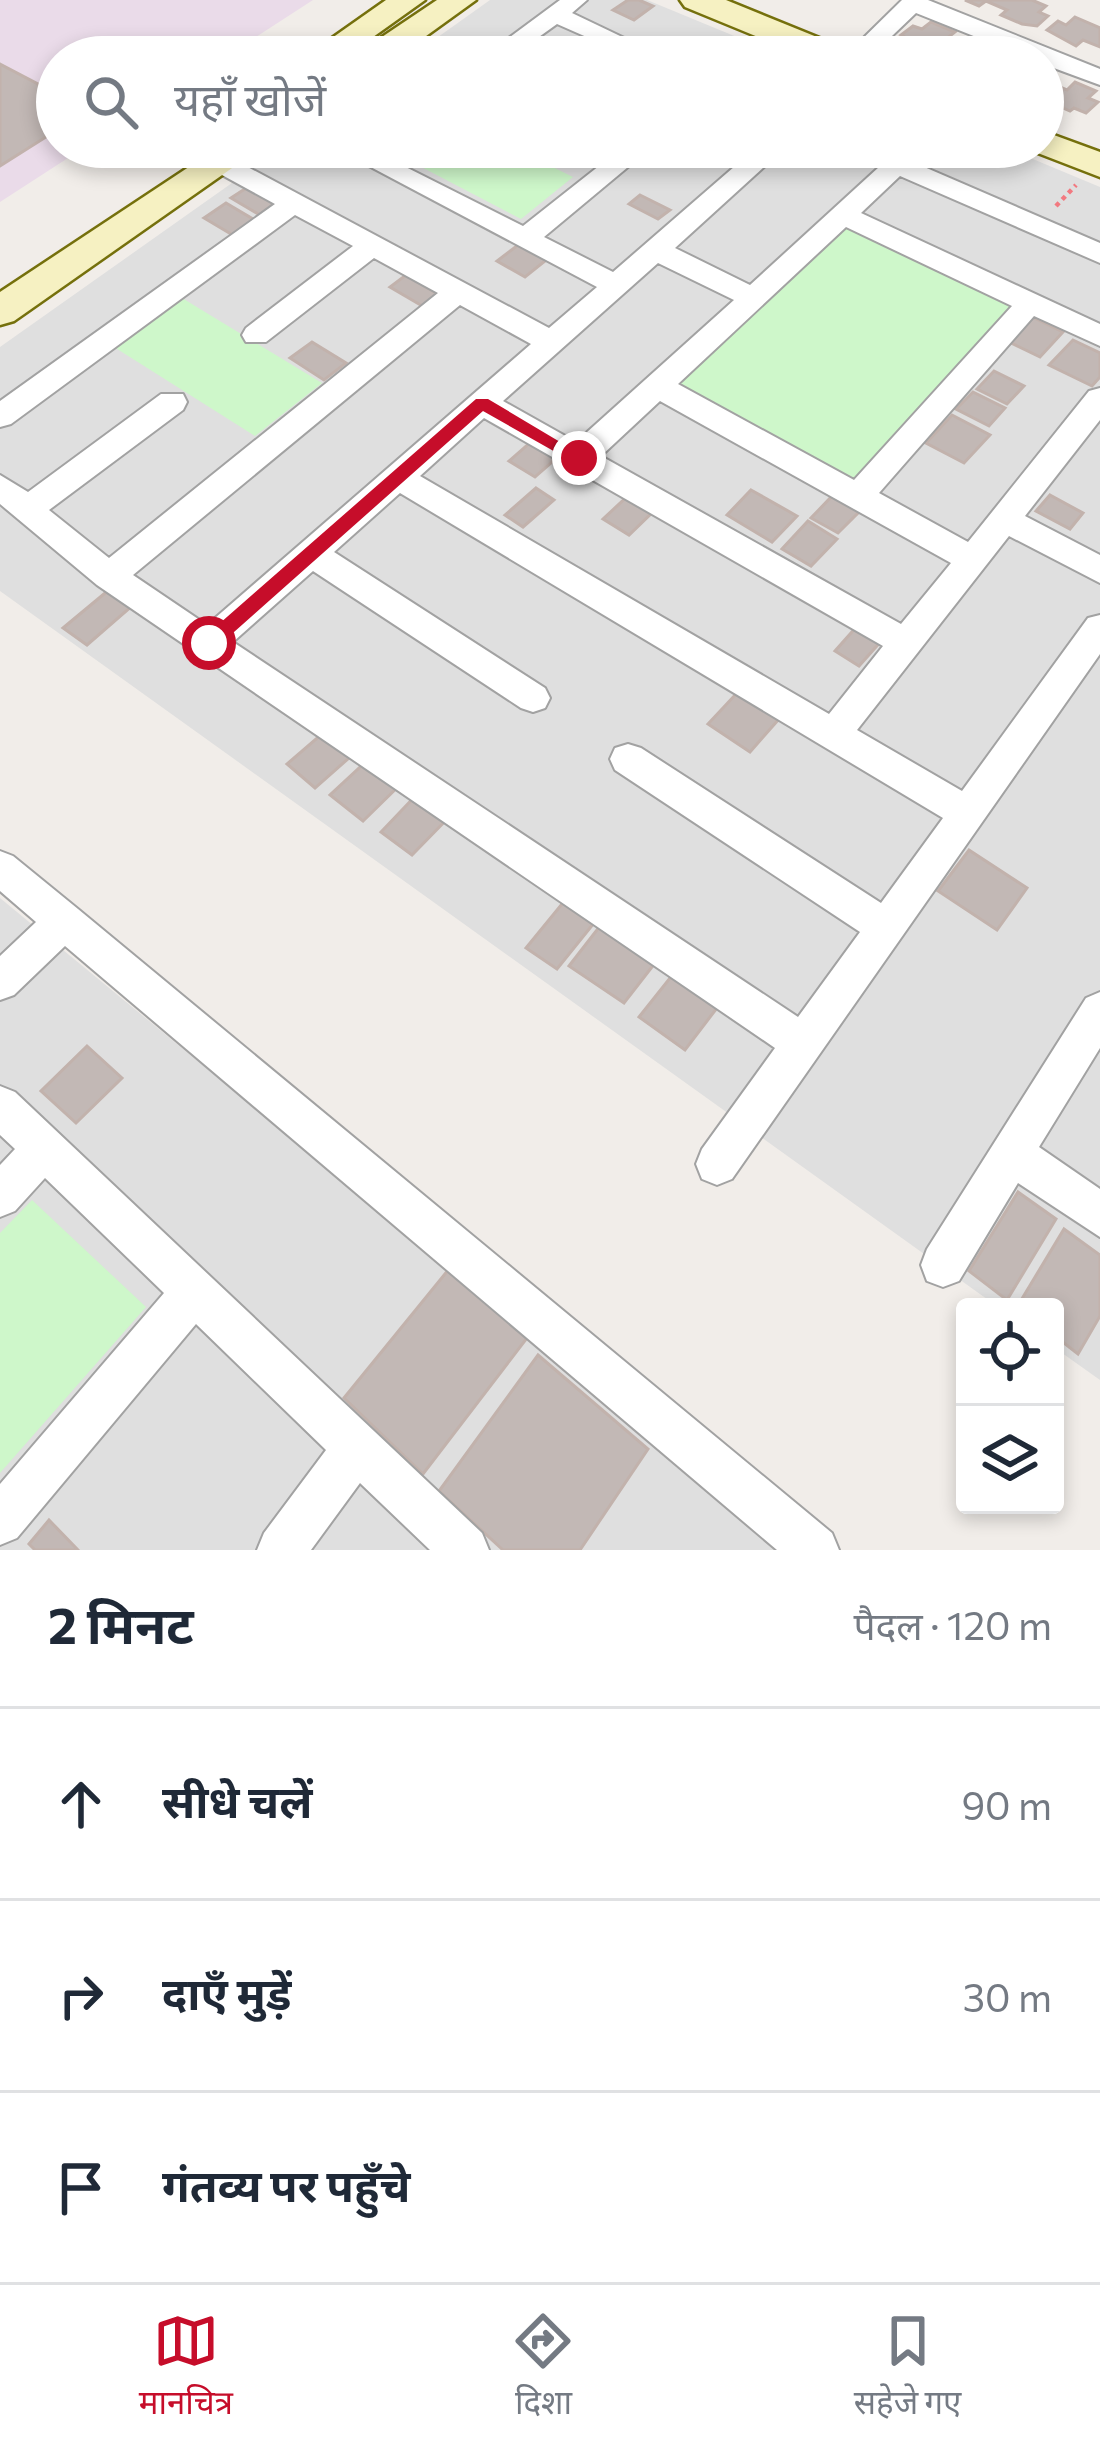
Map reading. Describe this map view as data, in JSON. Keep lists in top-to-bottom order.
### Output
{
  "page": {
    "search": "यहाँ खोजें",
    "heading": ["2 मिनट", "पैदल · 120 m"],
    "list": [
      ["सीधे चलें", "90 m"],
      ["दाएँ मुड़ें", "30 m"],
      "गंतव्य पर पहुँचे"
    ],
    "nav": ["मानचित्र", "दिशा", "सहेजे गए"]
  }
}
